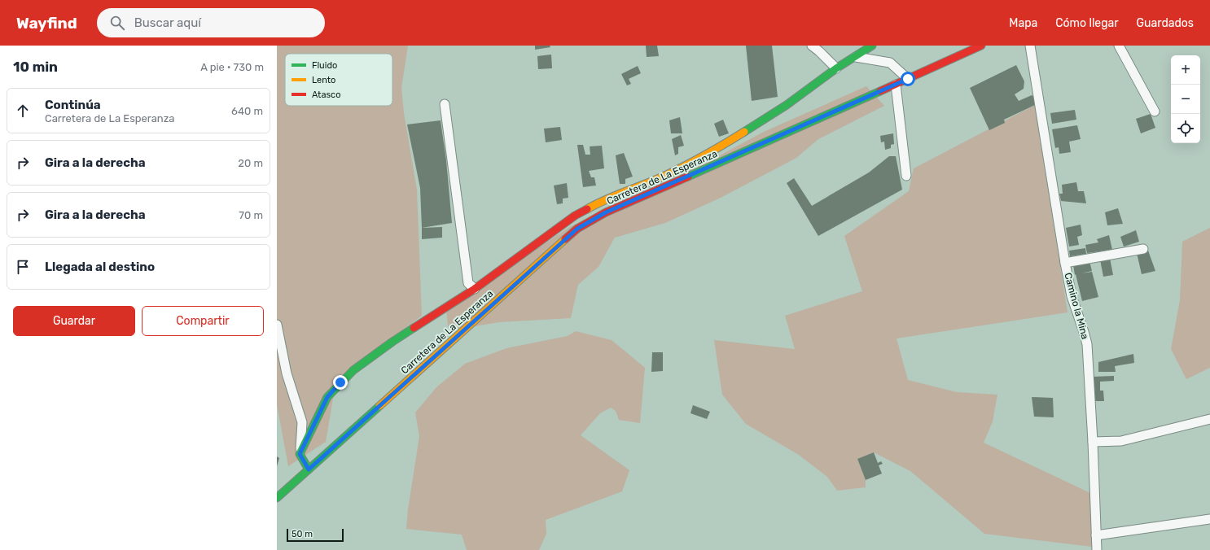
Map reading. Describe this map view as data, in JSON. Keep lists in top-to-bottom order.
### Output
{
  "streets": {
    "main road": ["Carretera de La Esperanza"],
    "street": ["Camino la Mina"]
  },
  "legend": ["Fluido", "Lento", "Atasco"],
  "scale_bar": "50 m",
  "page": {
    "header": "Wayfind",
    "search": "Buscar aquí",
    "nav": ["Mapa", "Cómo llegar", "Guardados"],
    "heading": ["10 min", "A pie · 730 m"],
    "map_buttons": ["+", "−"],
    "list": [
      ["Continúa", "Carretera de La Esperanza", "640 m"],
      ["Gira a la derecha", "20 m"],
      ["Gira a la derecha", "70 m"],
      "Llegada al destino"
    ],
    "buttons": ["Guardar", "Compartir"],
    "scale": "50 m"
  }
}
